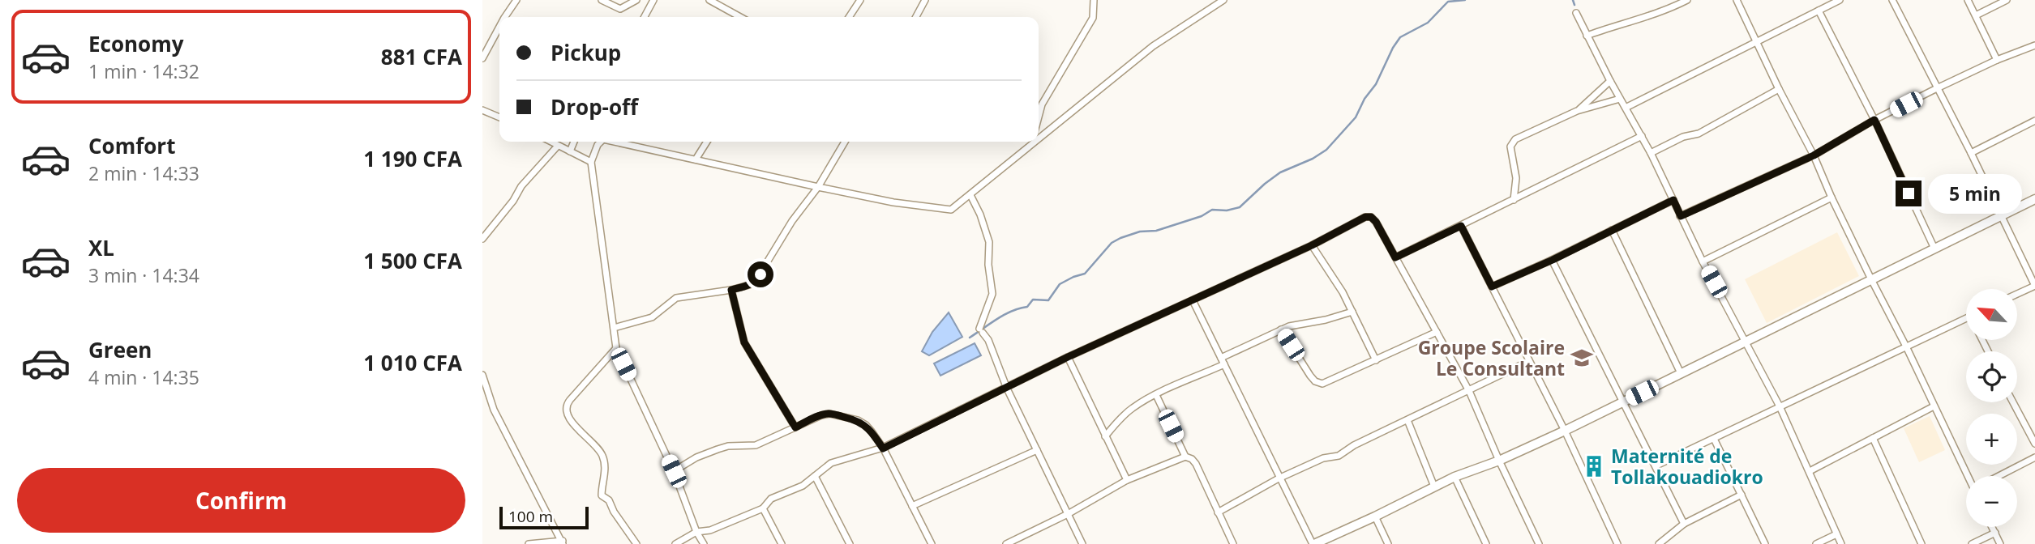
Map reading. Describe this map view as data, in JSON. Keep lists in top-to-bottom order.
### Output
{
  "places": {
    "school or university": ["Groupe Scolaire Le Consultant"],
    "building": ["Maternité de Tollakouadiokro"]
  },
  "scale_bar": "100 m",
  "north": "top left",
  "page": {
    "list": [
      {
        "name": "Economy",
        "note": "1 min · 14:32",
        "value": "881 CFA"
      },
      {
        "name": "Comfort",
        "note": "2 min · 14:33",
        "value": "1 190 CFA"
      },
      {
        "name": "XL",
        "note": "3 min · 14:34",
        "value": "1 500 CFA"
      },
      {
        "name": "Green",
        "note": "4 min · 14:35",
        "value": "1 010 CFA"
      }
    ],
    "banner": ["Pickup", "Drop-off"],
    "bubble": "5 min",
    "map_buttons": ["+", "−"],
    "buttons": "Confirm",
    "scale": "100 m"
  }
}
